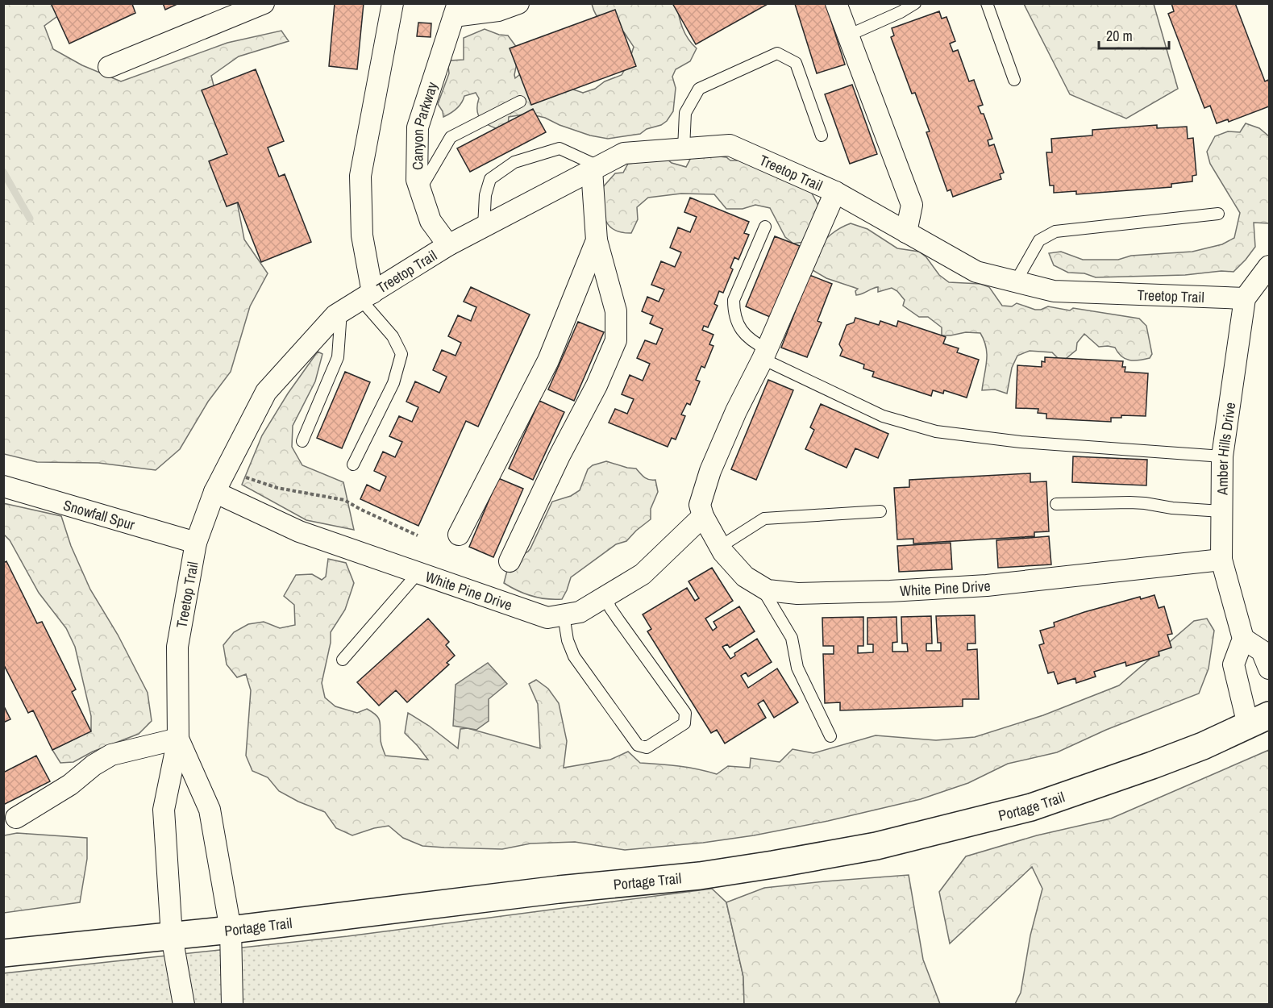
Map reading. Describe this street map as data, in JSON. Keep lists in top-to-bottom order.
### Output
{
  "streets": {
    "main road": ["Portage Trail"],
    "street": [
      "Canyon Parkway",
      "Treetop Trail",
      "Amber Hills Drive",
      "Snowfall Spur",
      "White Pine Drive"
    ]
  },
  "crossings": [
    ["Canyon Parkway", "Treetop Trail"],
    ["Treetop Trail", "Amber Hills Drive"],
    ["Treetop Trail", "Snowfall Spur"],
    ["Treetop Trail", "White Pine Drive"],
    ["Treetop Trail", "Portage Trail"],
    ["Amber Hills Drive", "White Pine Drive"]
  ],
  "scale_bar": "20 m"
}
